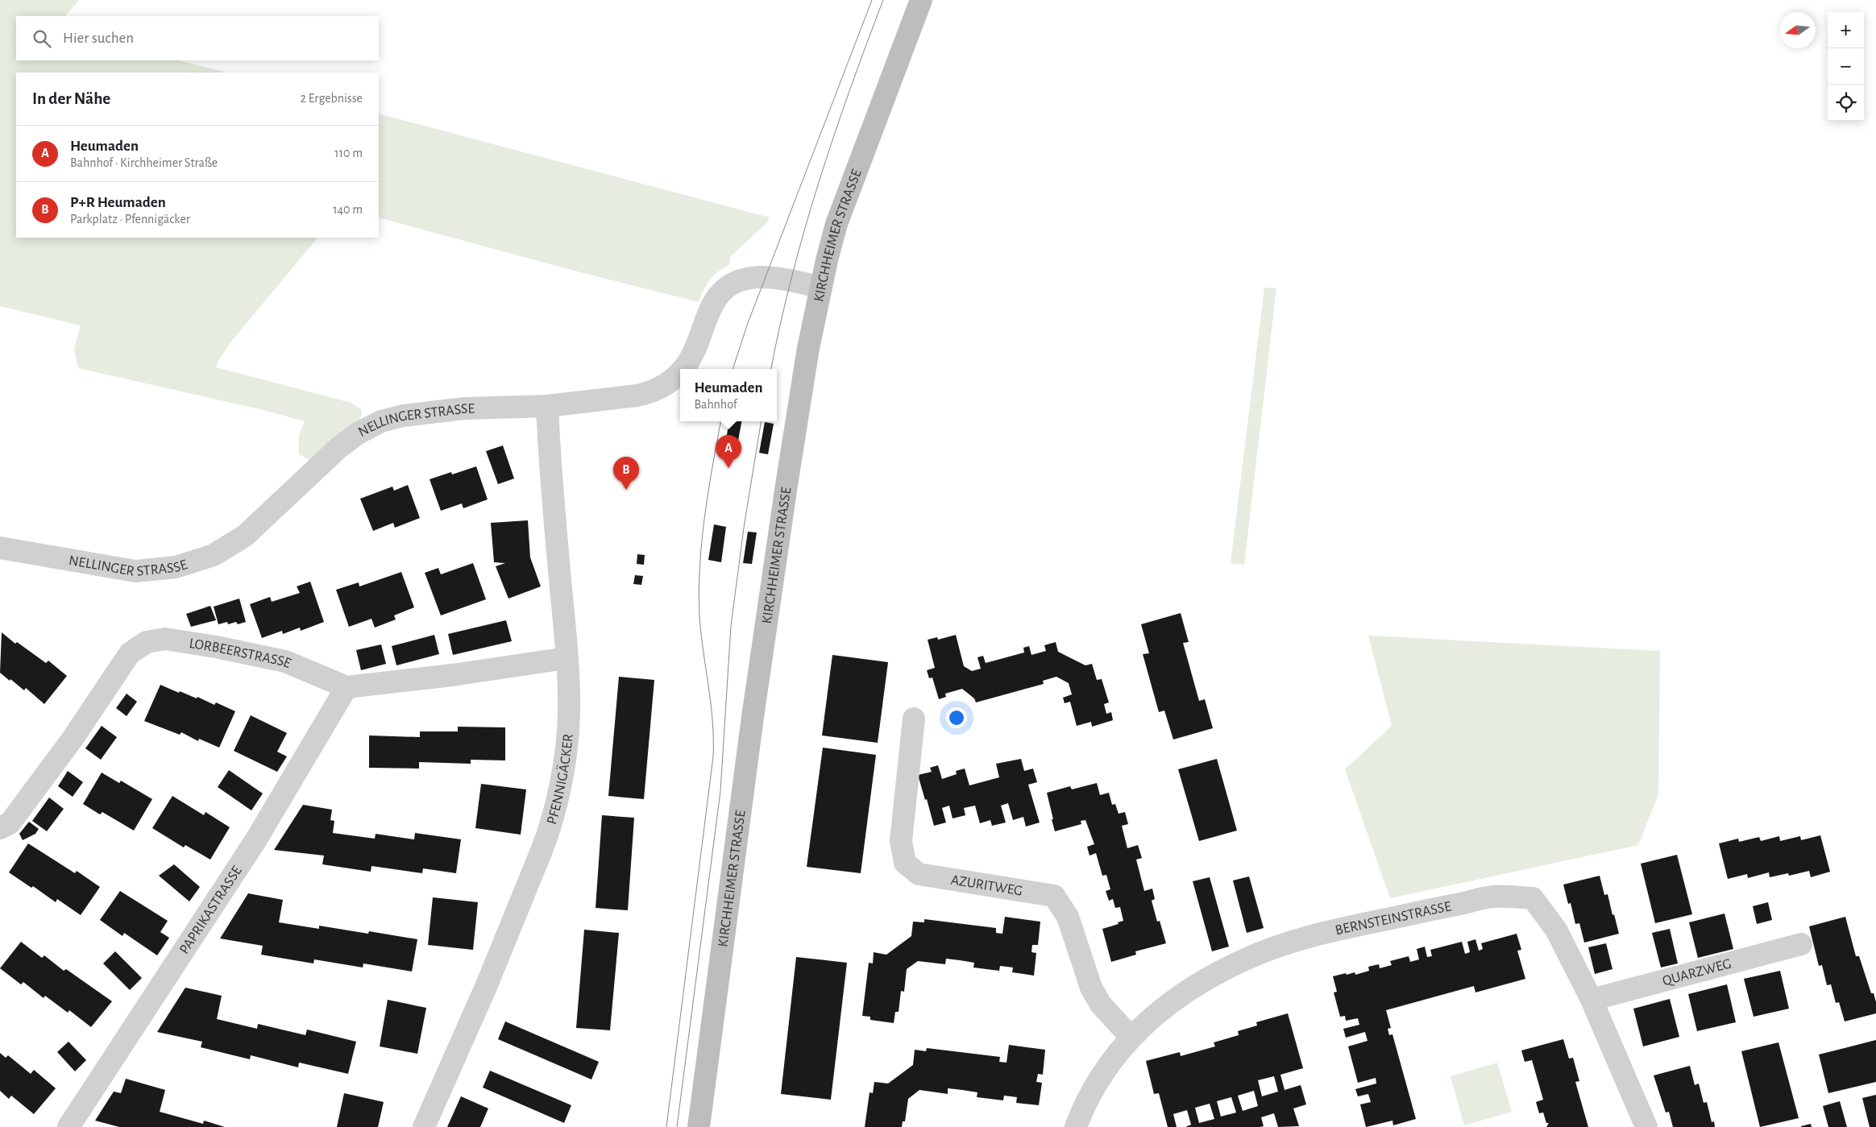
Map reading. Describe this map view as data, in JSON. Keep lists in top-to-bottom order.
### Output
{
  "streets": {
    "main road": ["KIRCHHEIMER STRASSE"],
    "street": [
      "NELLINGER STRASSE",
      "LORBEERSTRASSE",
      "PFENNIGÄCKER",
      "AZURITWEG",
      "PAPRIKASTRASSE",
      "BERNSTEINSTRASSE",
      "QUARZWEG"
    ]
  },
  "crossings": [
    ["KIRCHHEIMER STRASSE", "NELLINGER STRASSE"],
    ["NELLINGER STRASSE", "PFENNIGÄCKER"],
    ["LORBEERSTRASSE", "PAPRIKASTRASSE"],
    ["AZURITWEG", "BERNSTEINSTRASSE"],
    ["BERNSTEINSTRASSE", "QUARZWEG"]
  ],
  "north": "left",
  "page": {
    "map_buttons": ["+", "−"],
    "search": "Hier suchen",
    "heading": ["In der Nähe", "2 Ergebnisse"],
    "list": [
      {
        "mark": "A",
        "name": "Heumaden",
        "note": "Bahnhof · Kirchheimer Straße",
        "value": "110 m"
      },
      {
        "mark": "B",
        "name": "P+R Heumaden",
        "note": "Parkplatz · Pfennigäcker",
        "value": "140 m"
      }
    ],
    "popup": ["Heumaden", "Bahnhof"],
    "pins": ["A", "B"]
  }
}
